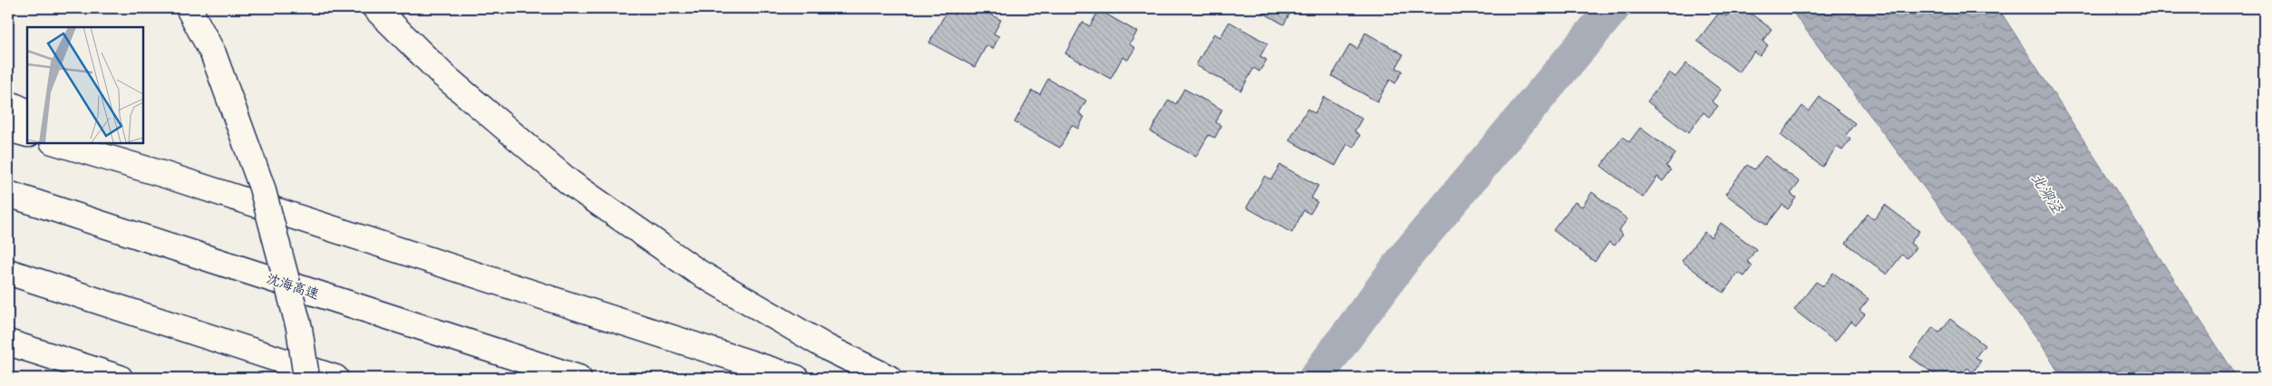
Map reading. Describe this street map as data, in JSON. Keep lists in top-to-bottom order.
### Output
{
  "streets": {
    "highway": ["沈海高速"]
  },
  "water": ["北泖泾"]
}
